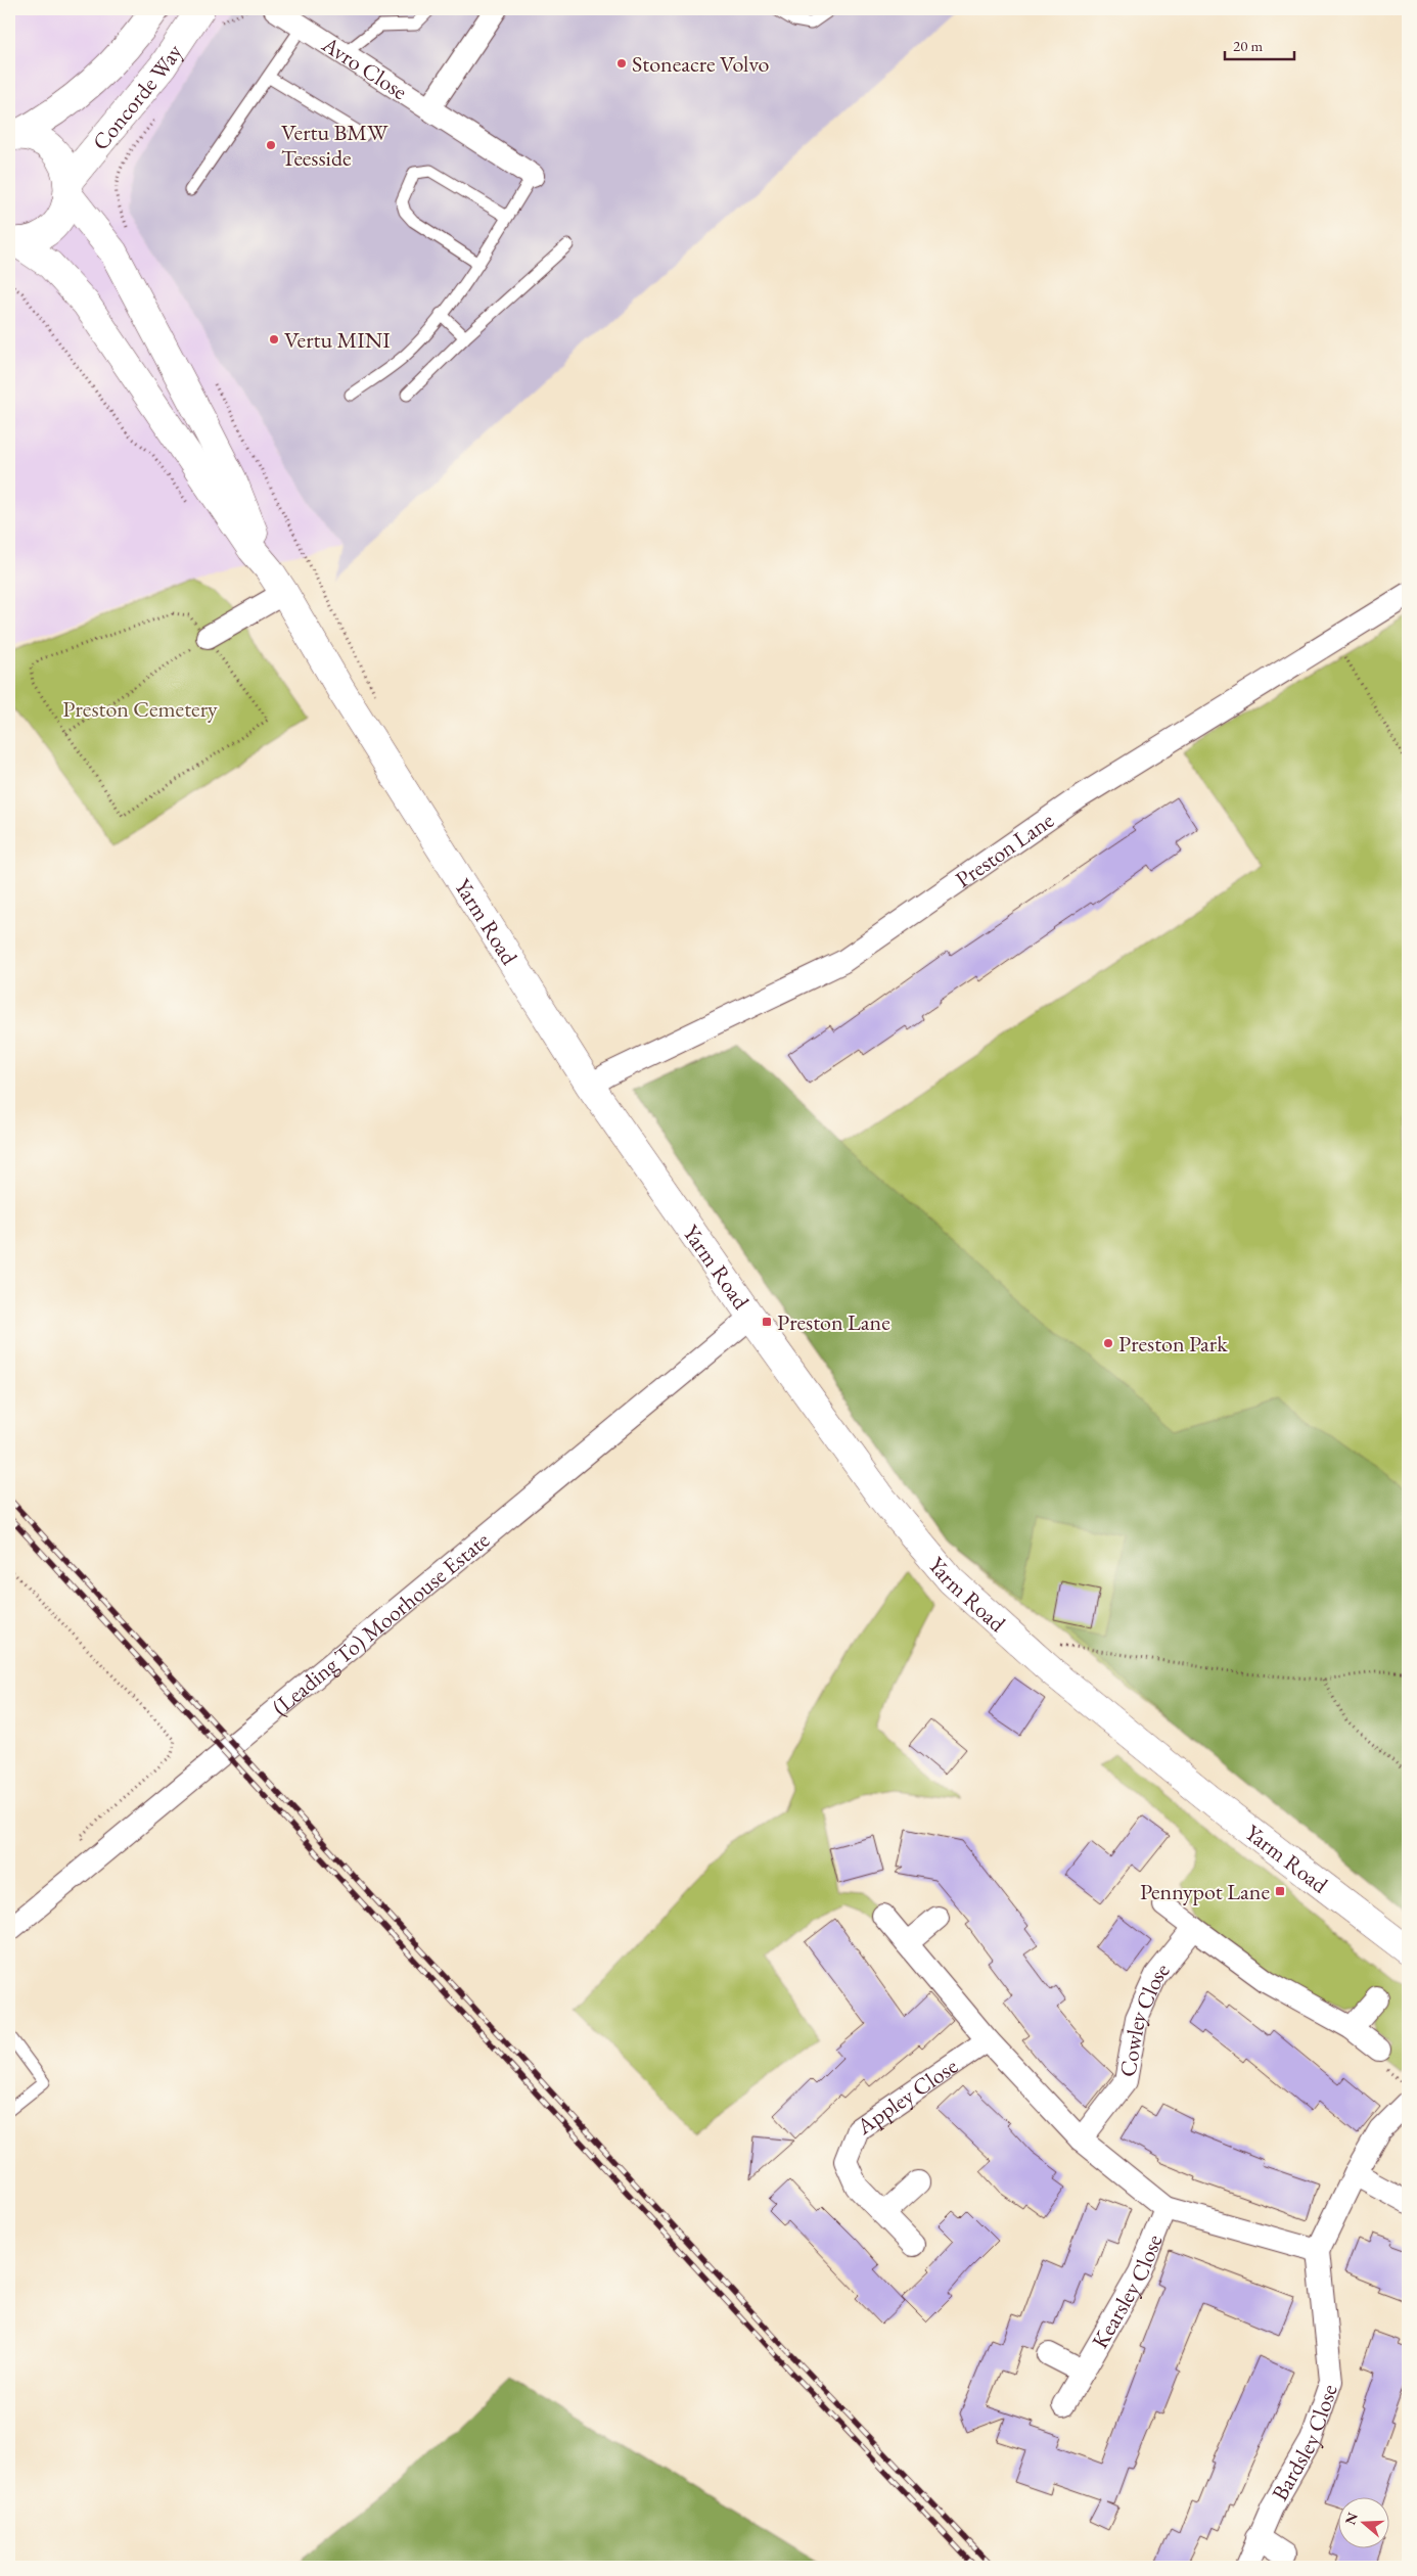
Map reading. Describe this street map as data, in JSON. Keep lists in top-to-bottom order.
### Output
{
  "streets": {
    "main road": ["Concorde Way", "Yarm Road"],
    "street": [
      "Avro Close",
      "Preston Lane",
      "(Leading To) Moorhouse Estate",
      "Cowley Close",
      "Appley Close",
      "Kearsley Close",
      "Bardsley Close"
    ]
  },
  "crossings": [
    ["Preston Lane", "Yarm Road"],
    ["Yarm Road", "(Leading To) Moorhouse Estate"]
  ],
  "parks": ["Preston Cemetery"],
  "places": {
    "other": [
      "Stoneacre Volvo",
      "Vertu BMW Teesside",
      "Vertu MINI",
      "Preston Park"
    ],
    "transit": ["Preston Lane", "Pennypot Lane"]
  },
  "scale_bar": "20 m",
  "north": "left"
}
